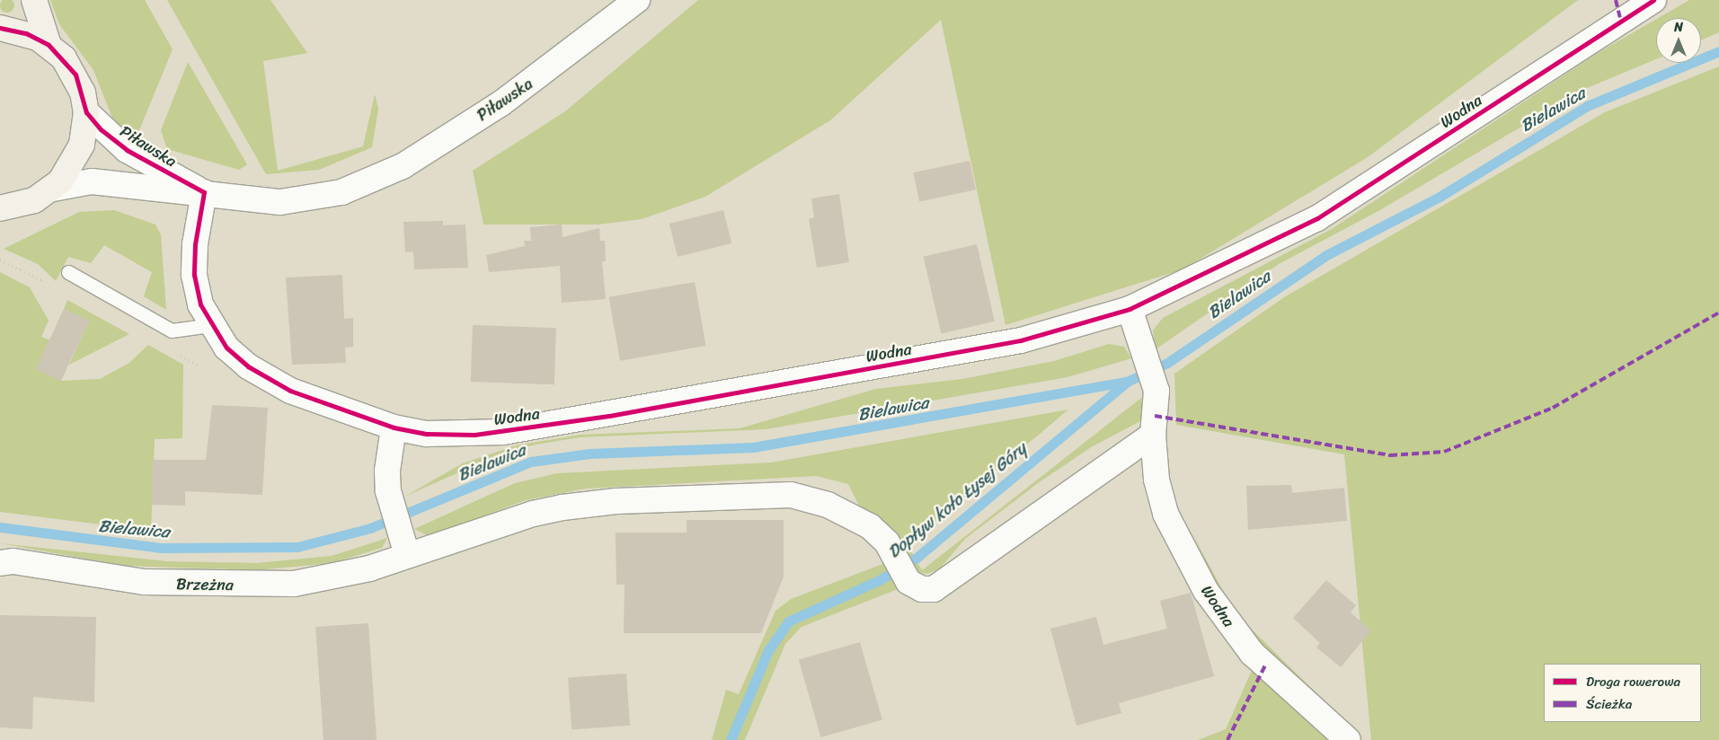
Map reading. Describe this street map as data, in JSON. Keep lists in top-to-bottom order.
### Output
{
  "streets": {
    "street": ["Piławska", "Wodna", "Brzeżna"]
  },
  "crossings": [
    ["Piławska", "Wodna"]
  ],
  "water": ["Bielawica", "Dopływ koło Łysej Góry"],
  "legend": ["Droga rowerowa", "Ścieżka"],
  "north": "top"
}
